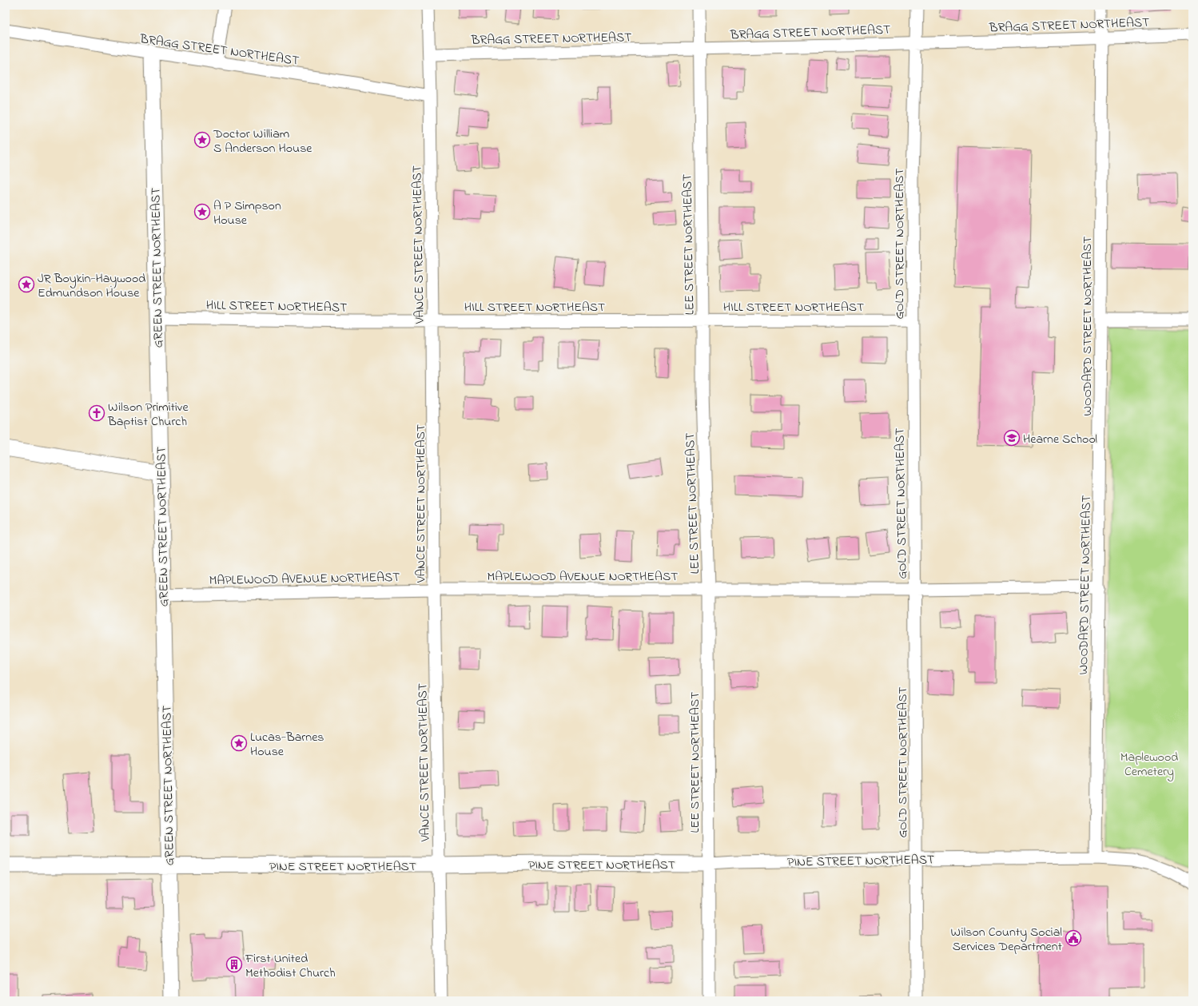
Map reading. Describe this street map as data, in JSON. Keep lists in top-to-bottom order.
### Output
{
  "streets": {
    "street": [
      "BRAGG STREET NORTHEAST",
      "GOLD STREET NORTHEAST",
      "VANCE STREET NORTHEAST",
      "LEE STREET NORTHEAST",
      "GREEN STREET NORTHEAST",
      "HILL STREET NORTHEAST",
      "WOODARD STREET NORTHEAST",
      "MAPLEWOOD AVENUE NORTHEAST",
      "PINE STREET NORTHEAST"
    ]
  },
  "crossings": [
    ["BRAGG STREET NORTHEAST", "GOLD STREET NORTHEAST"],
    ["BRAGG STREET NORTHEAST", "VANCE STREET NORTHEAST"],
    ["BRAGG STREET NORTHEAST", "LEE STREET NORTHEAST"],
    ["BRAGG STREET NORTHEAST", "GREEN STREET NORTHEAST"],
    ["BRAGG STREET NORTHEAST", "WOODARD STREET NORTHEAST"],
    ["GOLD STREET NORTHEAST", "HILL STREET NORTHEAST"],
    ["GOLD STREET NORTHEAST", "MAPLEWOOD AVENUE NORTHEAST"],
    ["GOLD STREET NORTHEAST", "PINE STREET NORTHEAST"],
    ["VANCE STREET NORTHEAST", "HILL STREET NORTHEAST"],
    ["VANCE STREET NORTHEAST", "MAPLEWOOD AVENUE NORTHEAST"],
    ["VANCE STREET NORTHEAST", "PINE STREET NORTHEAST"],
    ["LEE STREET NORTHEAST", "HILL STREET NORTHEAST"],
    ["LEE STREET NORTHEAST", "MAPLEWOOD AVENUE NORTHEAST"],
    ["LEE STREET NORTHEAST", "PINE STREET NORTHEAST"],
    ["GREEN STREET NORTHEAST", "HILL STREET NORTHEAST"],
    ["GREEN STREET NORTHEAST", "MAPLEWOOD AVENUE NORTHEAST"],
    ["GREEN STREET NORTHEAST", "PINE STREET NORTHEAST"],
    ["WOODARD STREET NORTHEAST", "MAPLEWOOD AVENUE NORTHEAST"],
    ["WOODARD STREET NORTHEAST", "PINE STREET NORTHEAST"]
  ],
  "parks": ["Maplewood Cemetery"],
  "places": {
    "place": [
      "Doctor William S Anderson House",
      "A P Simpson House",
      "JR Boykin-Haywood Edmundson House",
      "Lucas-Barnes House"
    ],
    "church": ["Wilson Primitive Baptist Church"],
    "school or university": ["Hearne School"],
    "public building": ["Wilson County Social Services Department"],
    "building": ["First United Methodist Church"]
  }
}
